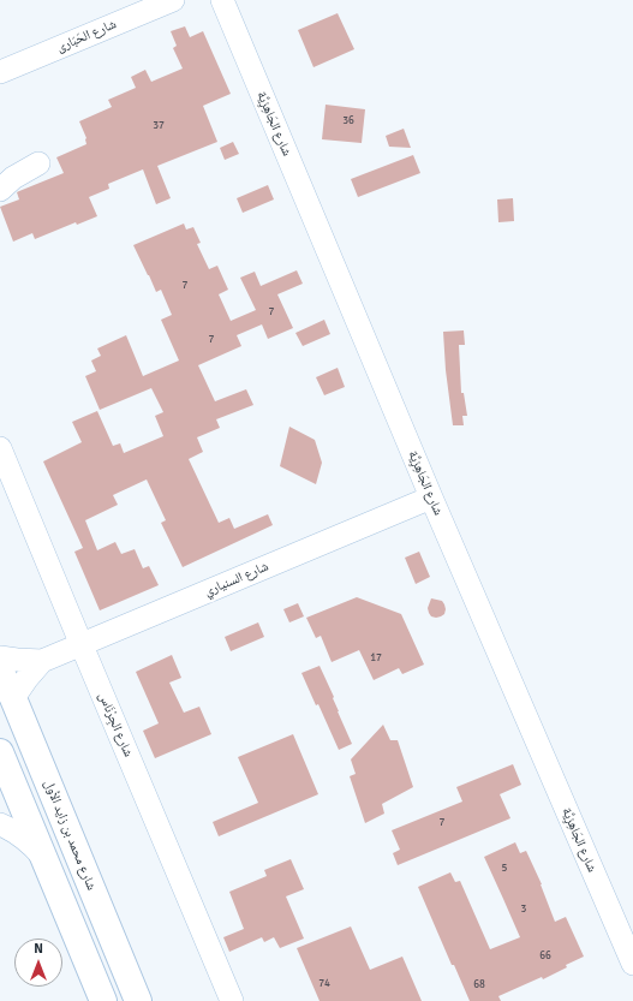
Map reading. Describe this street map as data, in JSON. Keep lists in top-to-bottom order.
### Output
{
  "streets": {
    "main road": ["شارع محمد بن زايد الأول"],
    "street": [
      "شارع الحَبَارى",
      "شارع الجَاهِزِيَّة",
      "شارع السنياري",
      "شارع الجِرْنَاس"
    ]
  },
  "crossings": [
    ["شارع الجَاهِزِيَّة", "شارع السنياري"],
    ["شارع السنياري", "شارع الجِرْنَاس"]
  ],
  "house_numbers": [
    "36",
    "37",
    "7",
    "7",
    "7",
    "17",
    "7",
    "5",
    "3",
    "66",
    "74",
    "68"
  ],
  "north": "top"
}
